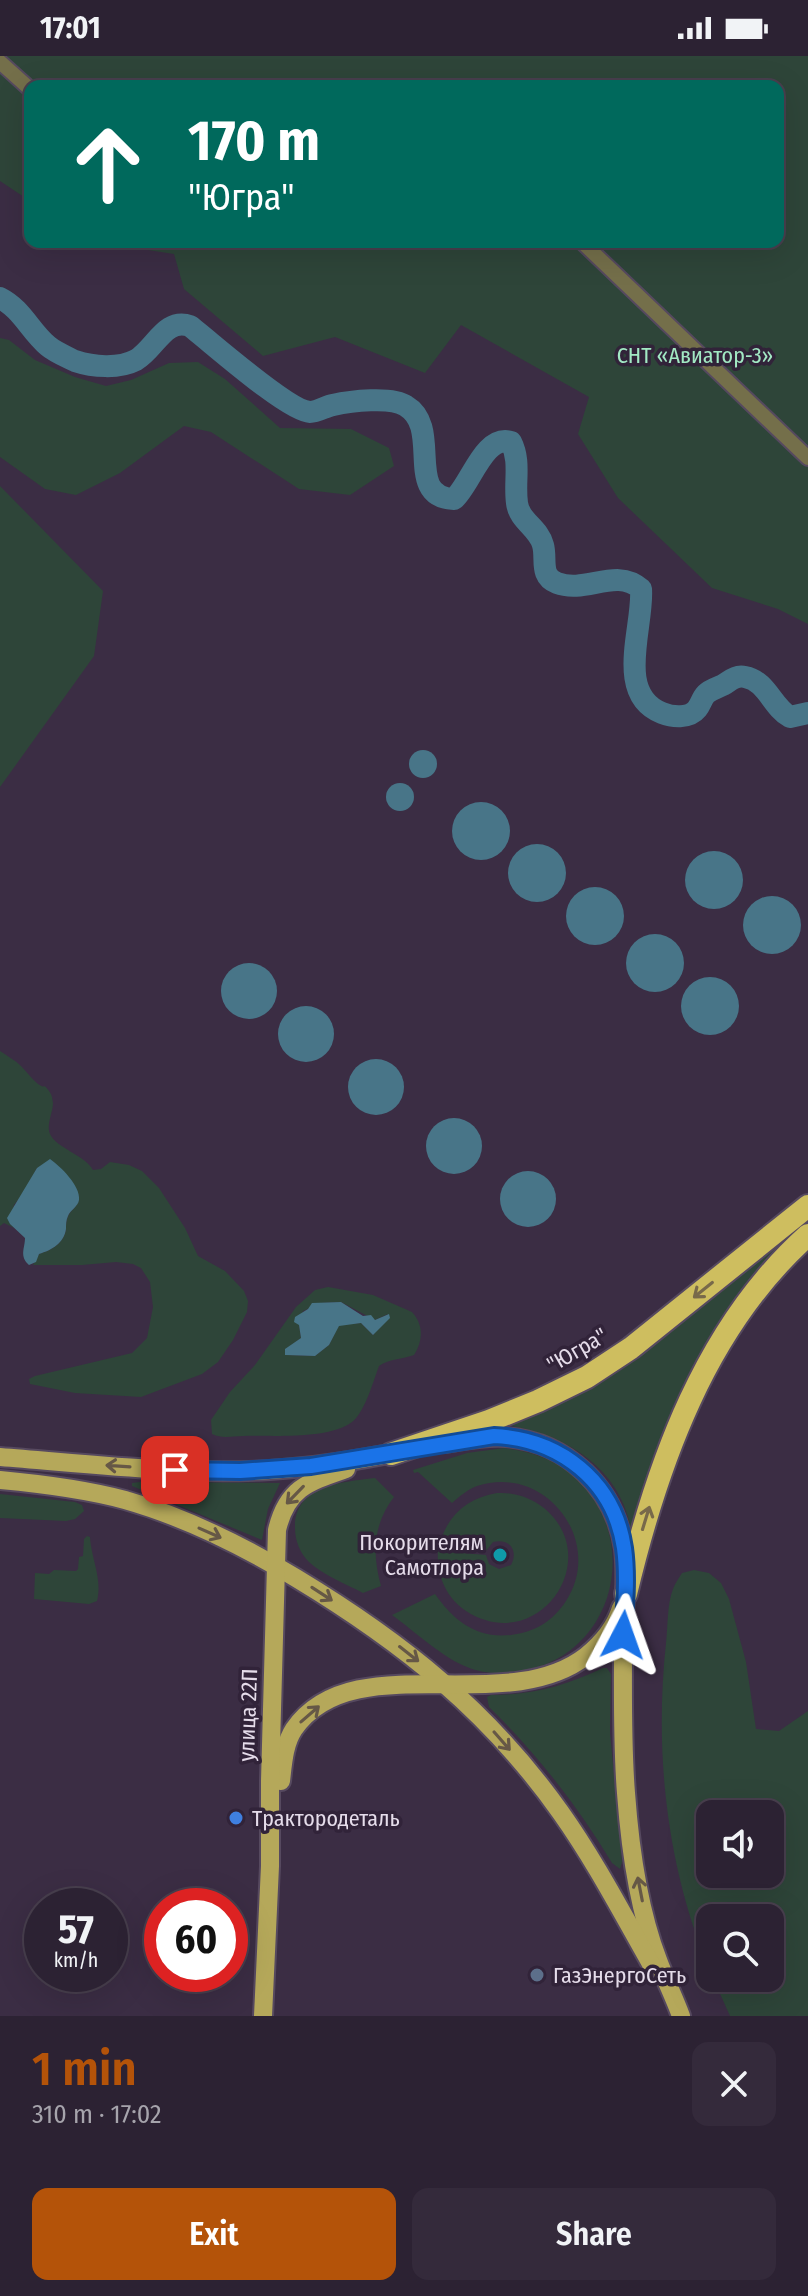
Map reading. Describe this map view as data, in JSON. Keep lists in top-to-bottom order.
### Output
{
  "streets": {
    "highway": ["\"Югра\""],
    "main road": ["улица 22П"]
  },
  "crossings": [
    ["\"Югра\"", "улица 22П"]
  ],
  "one_way": ["\"Югра\""],
  "parks": ["СНТ «Авиатор-3»"],
  "places": ["Покорителям Самотлора", "Трактородеталь", "ГазЭнергоСеть"],
  "page": {
    "status": "17:01",
    "turn": ["170 m", "\"Югра\""],
    "speed": "57 km/h",
    "limit": "60",
    "heading": ["1 min", "310 m · 17:02"],
    "buttons": ["Exit", "Share"]
  }
}
